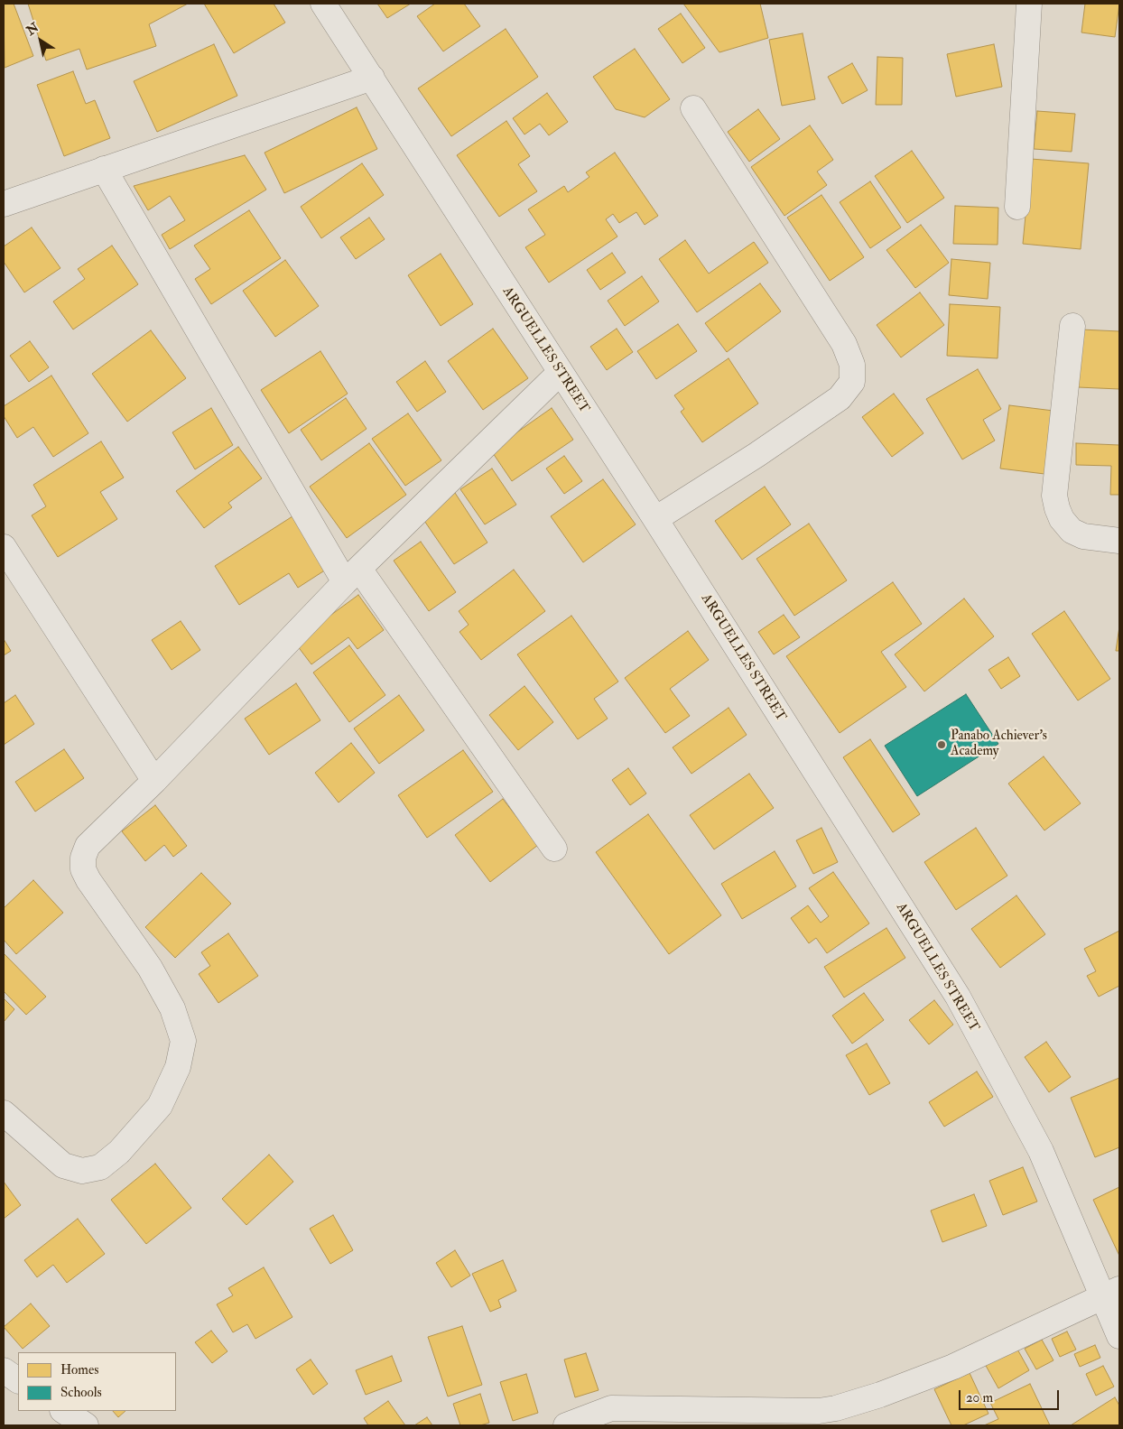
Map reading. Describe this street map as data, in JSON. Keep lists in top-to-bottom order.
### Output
{
  "streets": {
    "street": ["ARGUELLES STREET"]
  },
  "places": ["Panabo Achiever's Academy"],
  "legend": ["Homes", "Schools"],
  "scale_bar": "20 m",
  "north": "top left"
}
